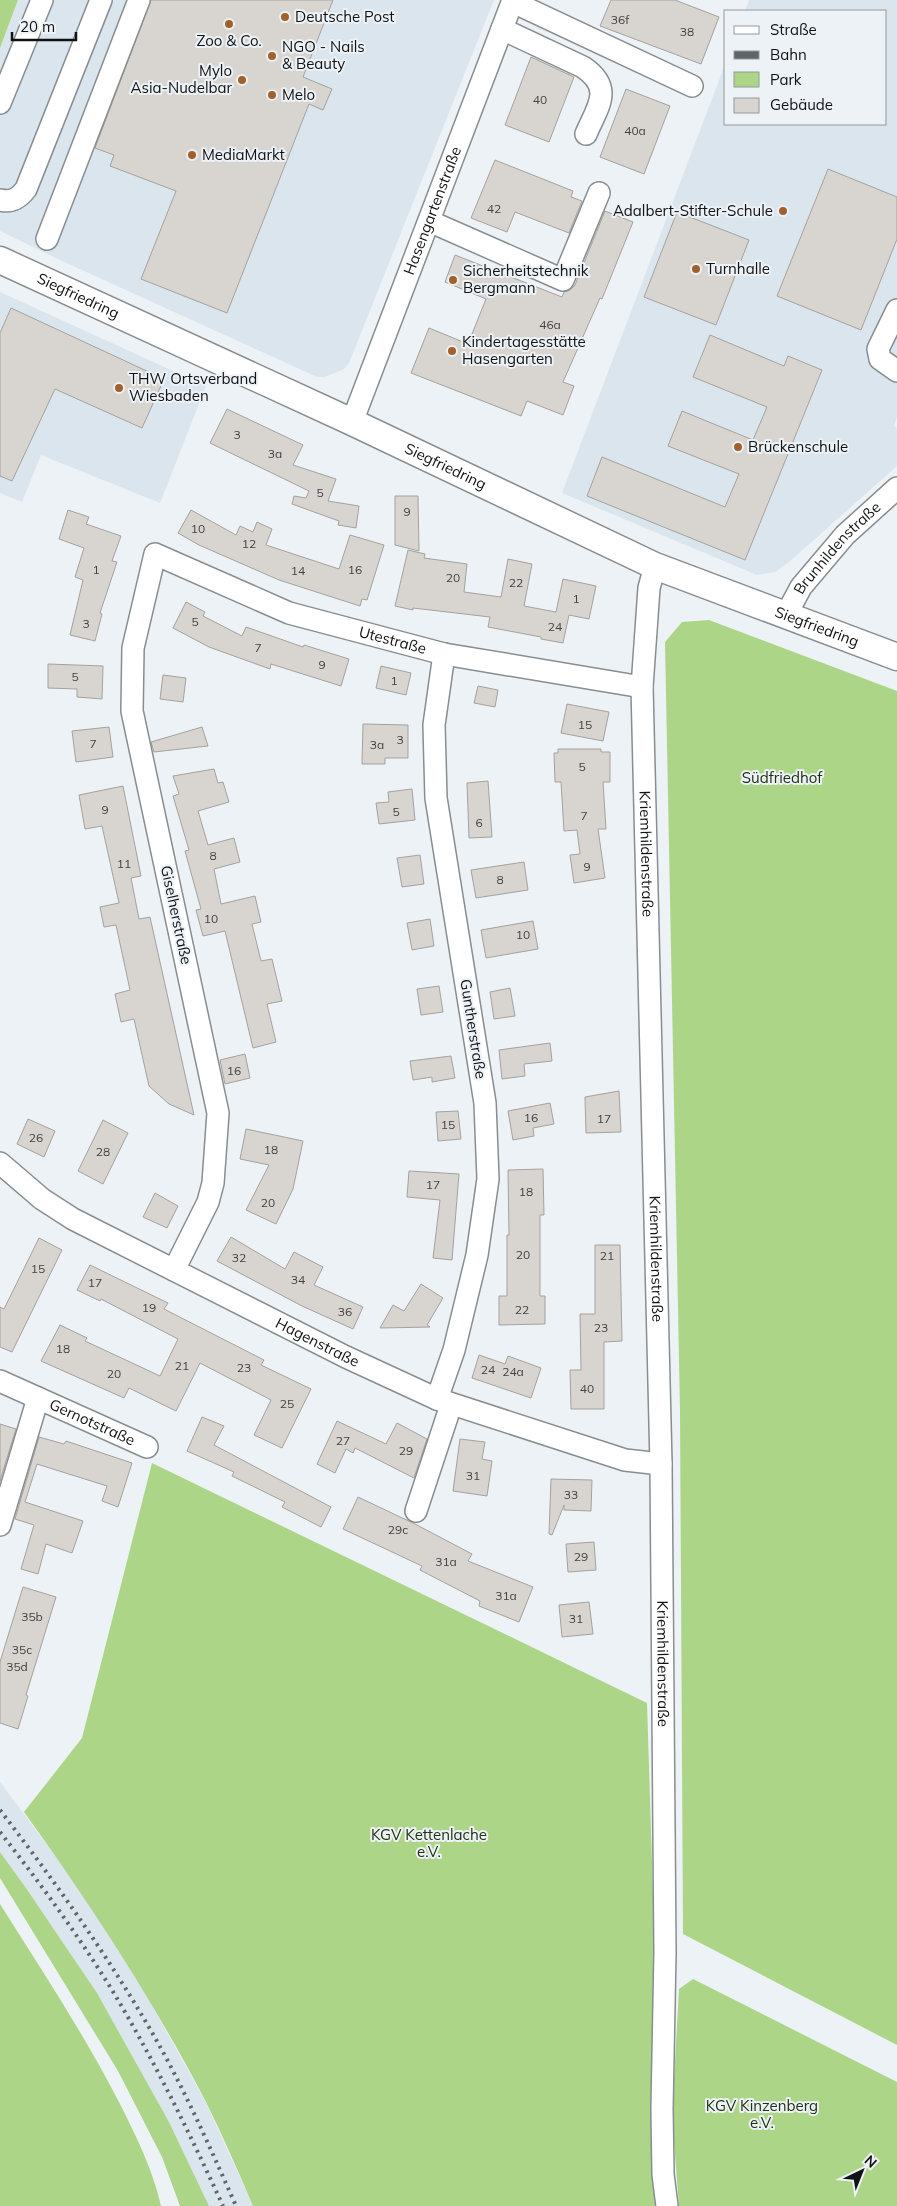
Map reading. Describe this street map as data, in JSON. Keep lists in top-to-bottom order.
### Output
{
  "streets": {
    "main road": ["Siegfriedring"],
    "street": [
      "Hasengartenstraße",
      "Brunhildenstraße",
      "Utestraße",
      "Kriemhildenstraße",
      "Giselherstraße",
      "Guntherstraße",
      "Hagenstraße",
      "Gernotstraße"
    ]
  },
  "crossings": [
    ["Hasengartenstraße", "Siegfriedring"],
    ["Siegfriedring", "Brunhildenstraße"],
    ["Siegfriedring", "Kriemhildenstraße"],
    ["Utestraße", "Kriemhildenstraße"],
    ["Utestraße", "Giselherstraße"],
    ["Utestraße", "Guntherstraße"],
    ["Kriemhildenstraße", "Hagenstraße"],
    ["Giselherstraße", "Hagenstraße"],
    ["Guntherstraße", "Hagenstraße"]
  ],
  "parks": ["Südfriedhof", "KGV Kettenlache e.V.", "KGV Kinzenberg e.V."],
  "places": [
    "Deutsche Post",
    "Zoo & Co.",
    "NGO - Nails & Beauty",
    "Mylo Asia-Nudelbar",
    "Melo",
    "MediaMarkt",
    "Adalbert-Stifter-Schule",
    "Turnhalle",
    "Sicherheitstechnik Bergmann",
    "Kindertagesstätte Hasengarten",
    "THW Ortsverband Wiesbaden",
    "Brückenschule"
  ],
  "house_numbers": [
    "36f",
    "38",
    "40",
    "40a",
    "42",
    "46a",
    "3",
    "3a",
    "5",
    "9",
    "10",
    "12",
    "1",
    "16",
    "14",
    "20",
    "22",
    "1",
    "5",
    "3",
    "24",
    "7",
    "9",
    "5",
    "1",
    "15",
    "3",
    "7",
    "3a",
    "5",
    "9",
    "5",
    "7",
    "6",
    "8",
    "11",
    "9",
    "8",
    "10",
    "10",
    "16",
    "16",
    "17",
    "15",
    "26",
    "18",
    "28",
    "17",
    "18",
    "20",
    "20",
    "21",
    "32",
    "15",
    "34",
    "17",
    "19",
    "22",
    "36",
    "23",
    "18",
    "21",
    "23",
    "24",
    "24a",
    "20",
    "40",
    "25",
    "27",
    "29",
    "31",
    "33",
    "29c",
    "29",
    "31a",
    "31a",
    "35b",
    "31",
    "35c",
    "35d"
  ],
  "legend": [
    "Straße",
    "Bahn",
    "Park",
    "Gebäude"
  ],
  "scale_bar": "20 m",
  "north": "top right"
}
